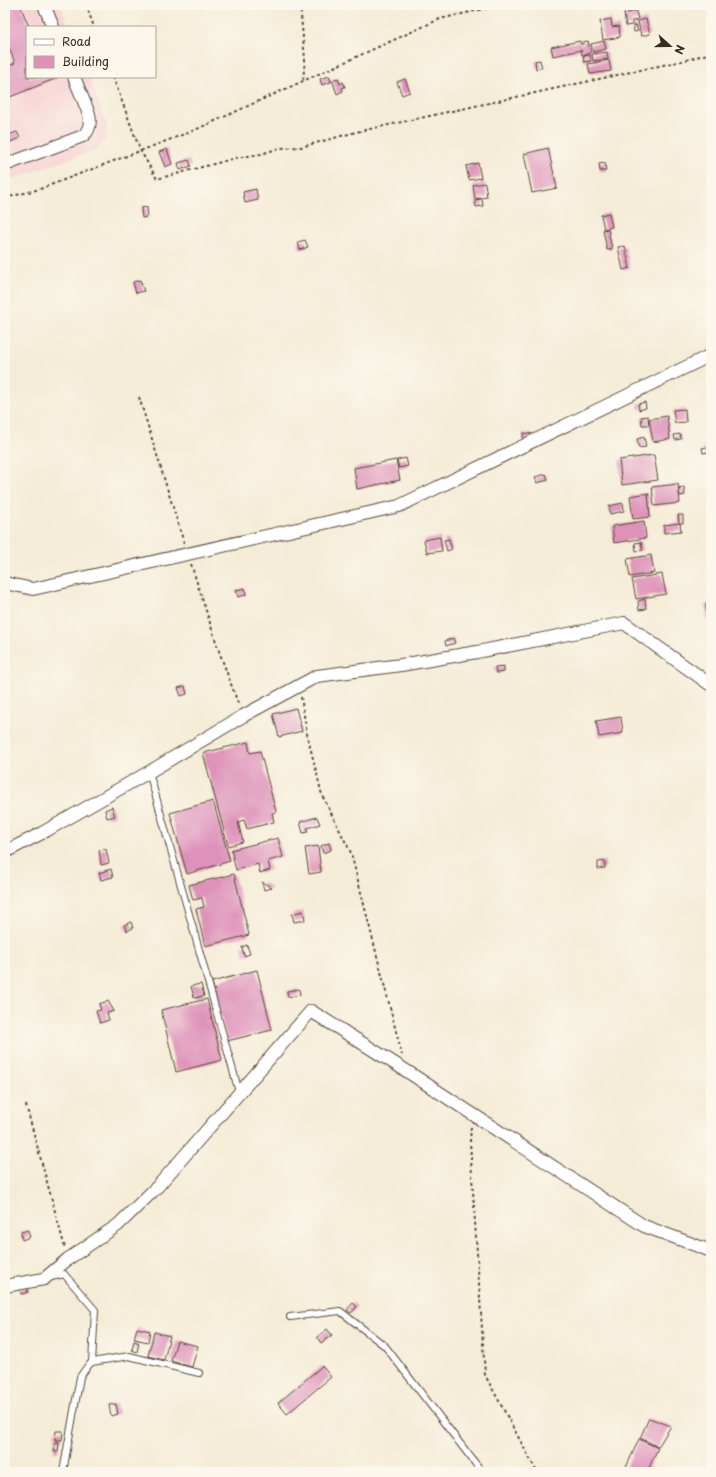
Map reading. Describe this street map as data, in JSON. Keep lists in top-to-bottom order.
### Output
{
  "legend": ["Road", "Building"],
  "north": "right"
}
